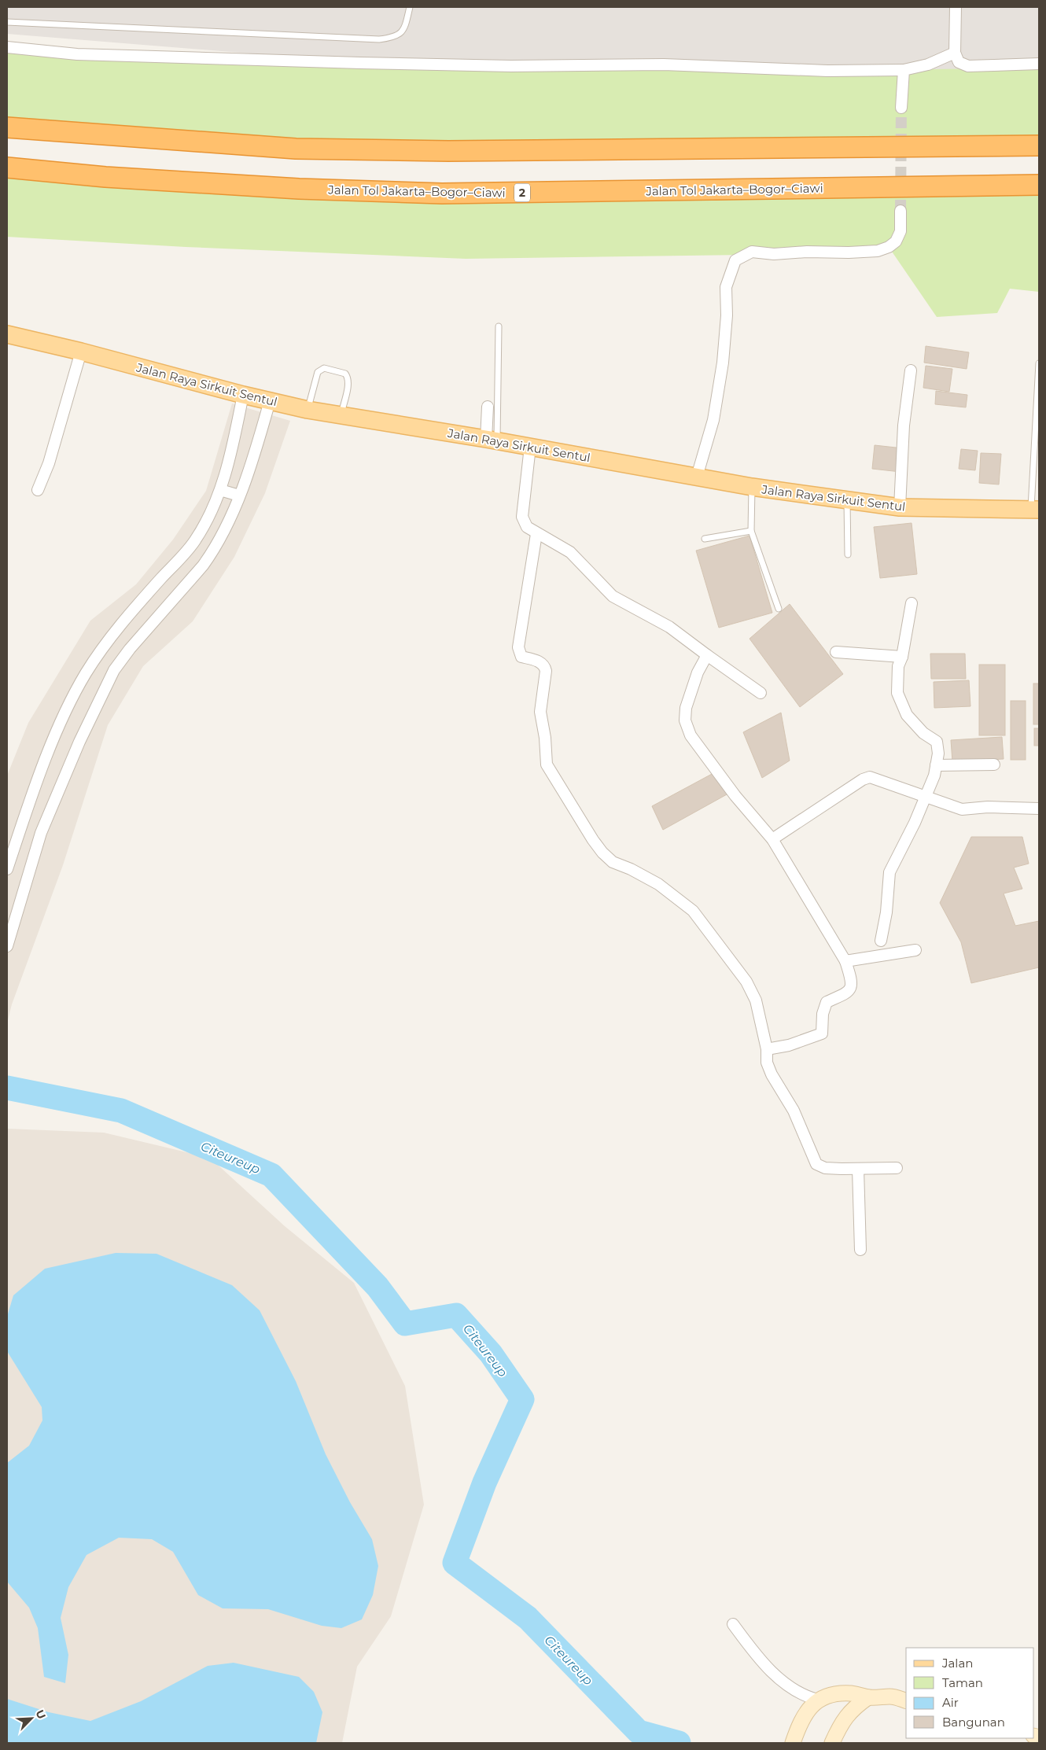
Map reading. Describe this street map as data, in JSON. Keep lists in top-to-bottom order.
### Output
{
  "streets": {
    "highway": ["Jalan Tol Jakarta–Bogor–Ciawi", "2"],
    "main road": ["Jalan Raya Sirkuit Sentul"]
  },
  "water": ["Citeureup"],
  "legend": [
    "Jalan",
    "Taman",
    "Air",
    "Bangunan"
  ],
  "north": "top right"
}
